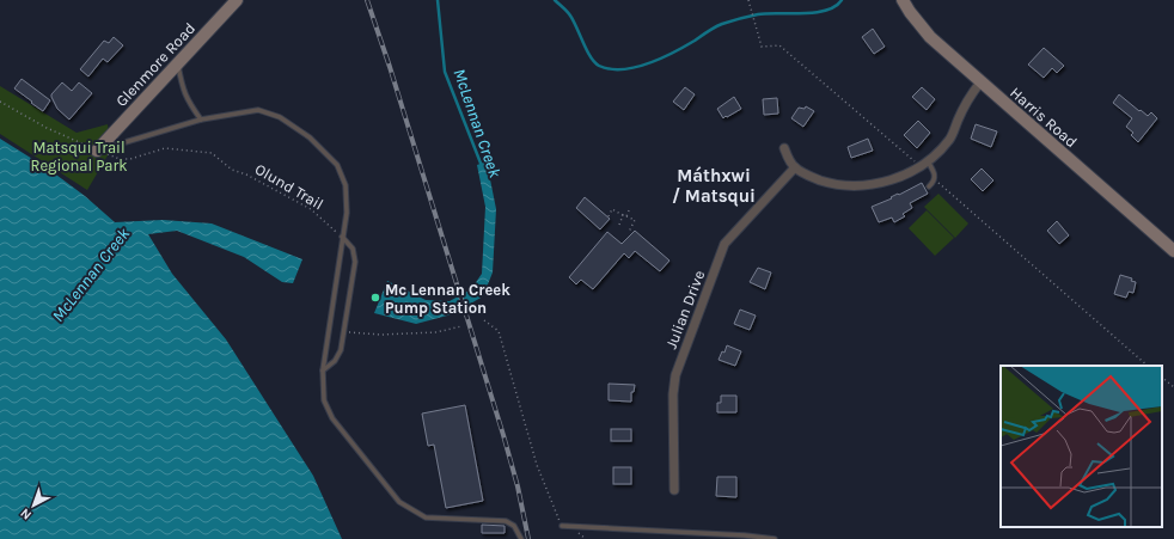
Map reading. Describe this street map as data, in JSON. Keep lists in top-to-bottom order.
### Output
{
  "streets": {
    "street": ["Glenmore Road", "Harris Road", "Julian Drive"],
    "path": ["Olund Trail"]
  },
  "crossings": [
    ["Glenmore Road", "Olund Trail"]
  ],
  "districts": ["Máthxwi / Matsqui"],
  "water": ["McLennan Creek"],
  "parks": ["Matsqui Trail Regional Park"],
  "places": ["Mc Lennan Creek Pump Station"],
  "north": "bottom left"
}
